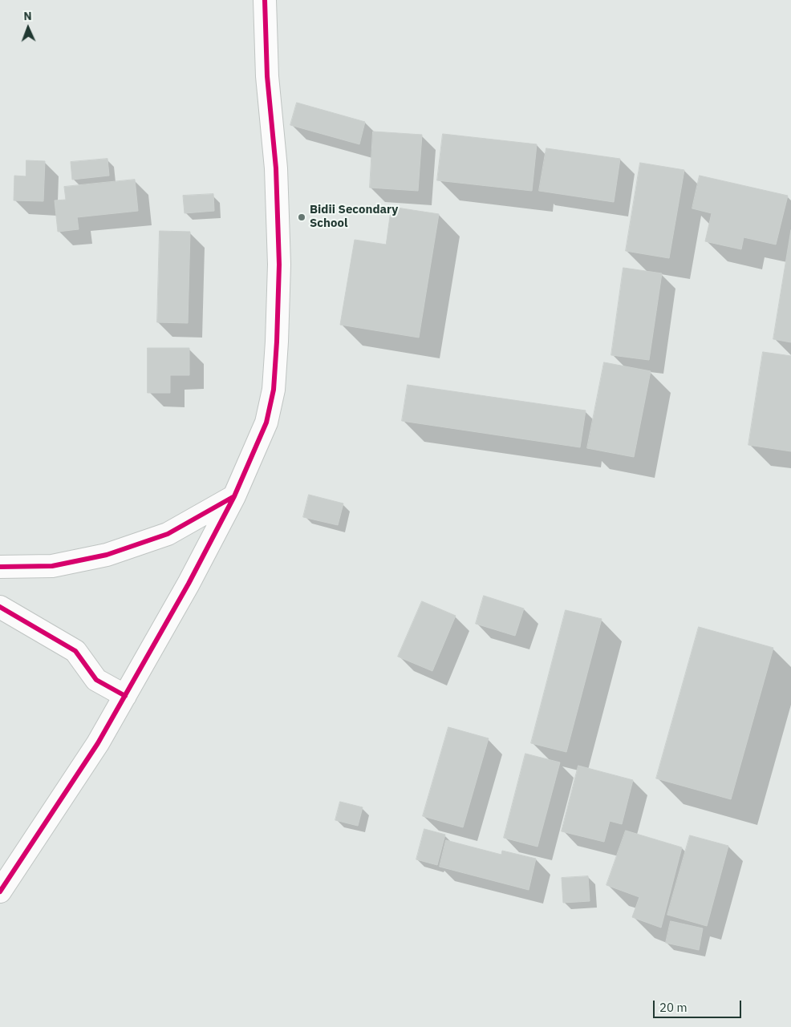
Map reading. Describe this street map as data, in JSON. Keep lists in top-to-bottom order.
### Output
{
  "places": ["Bidii Secondary School"],
  "scale_bar": "20 m",
  "north": "top"
}
